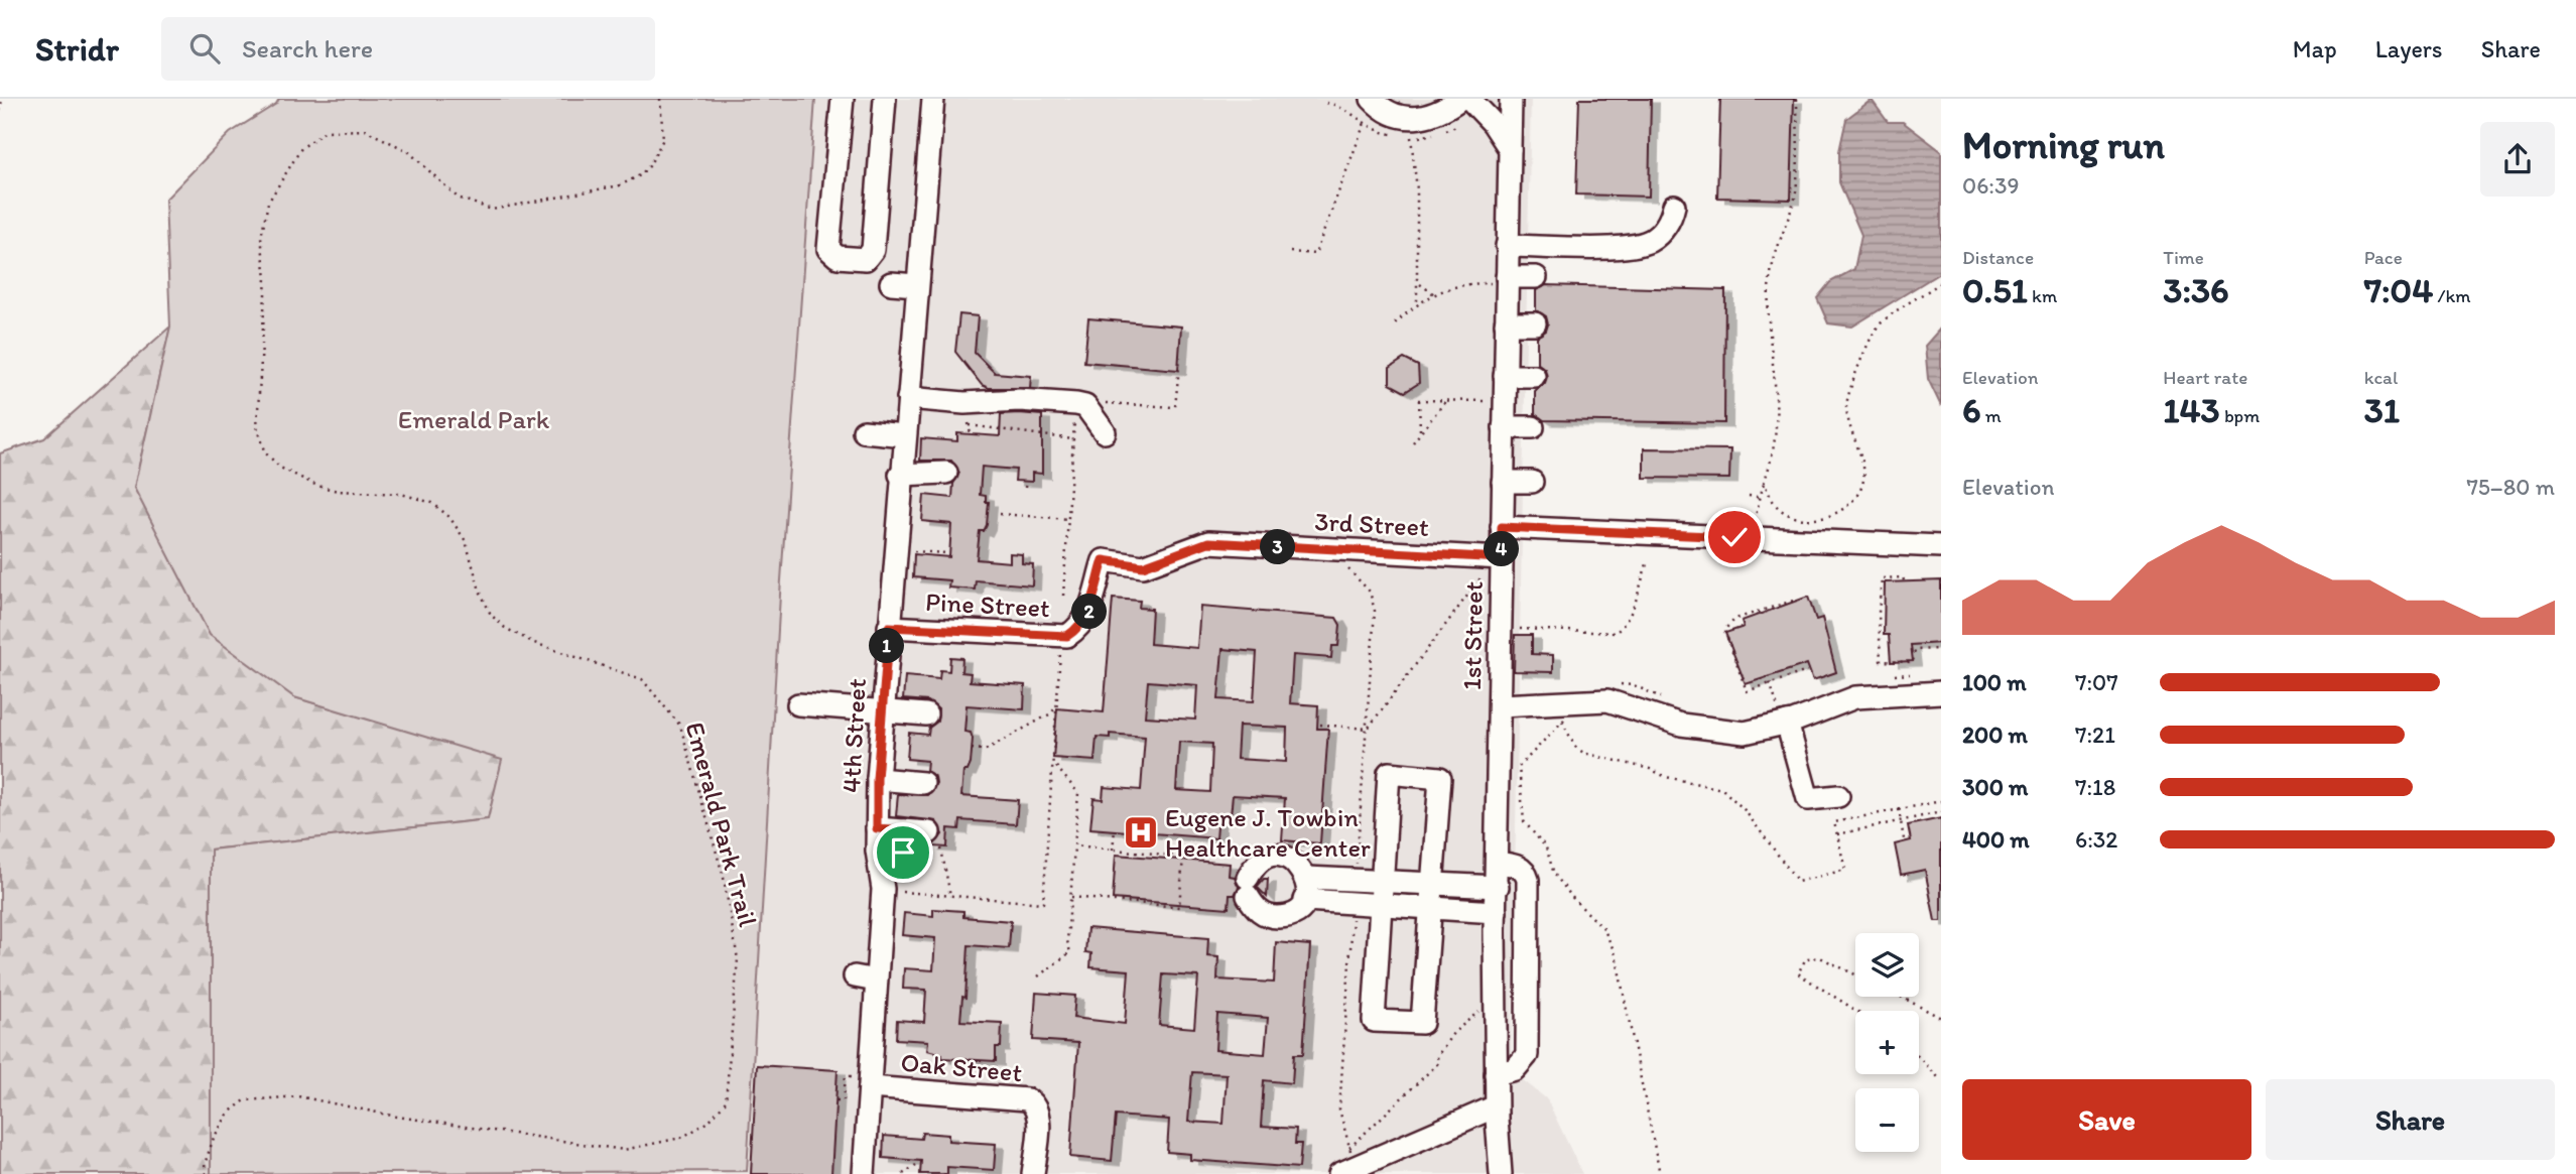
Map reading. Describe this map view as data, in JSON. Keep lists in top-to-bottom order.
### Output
{
  "streets": {
    "street": [
      "3rd Street",
      "Pine Street",
      "1st Street",
      "4th Street",
      "Oak Street"
    ],
    "path": ["Emerald Park Trail"]
  },
  "crossings": [
    ["3rd Street", "Pine Street"],
    ["3rd Street", "1st Street"],
    ["Pine Street", "4th Street"],
    ["4th Street", "Oak Street"]
  ],
  "parks": ["Emerald Park"],
  "places": {
    "hospital": ["Eugene J. Towbin Healthcare Center"]
  },
  "page": {
    "header": "Stridr",
    "search": "Search here",
    "nav": ["Map", "Layers", "Share"],
    "heading": ["Morning run", "06:39"],
    "stats": [
      ["Distance", "0.51 km"],
      ["Time", "3:36"],
      ["Pace", "7:04 /km"],
      ["Elevation", "6 m"],
      ["Heart rate", "143 bpm"],
      ["kcal", "31"]
    ],
    "chart": ["Elevation", "75–80 m"],
    "pins": [
      "3",
      "4",
      "2",
      "1"
    ],
    "list": [
      {
        "name": "100 m",
        "note": "7:07"
      },
      {
        "name": "200 m",
        "note": "7:21"
      },
      {
        "name": "300 m",
        "note": "7:18"
      },
      {
        "name": "400 m",
        "note": "6:32"
      }
    ],
    "map_buttons": ["+", "−"],
    "buttons": ["Save", "Share"]
  }
}
